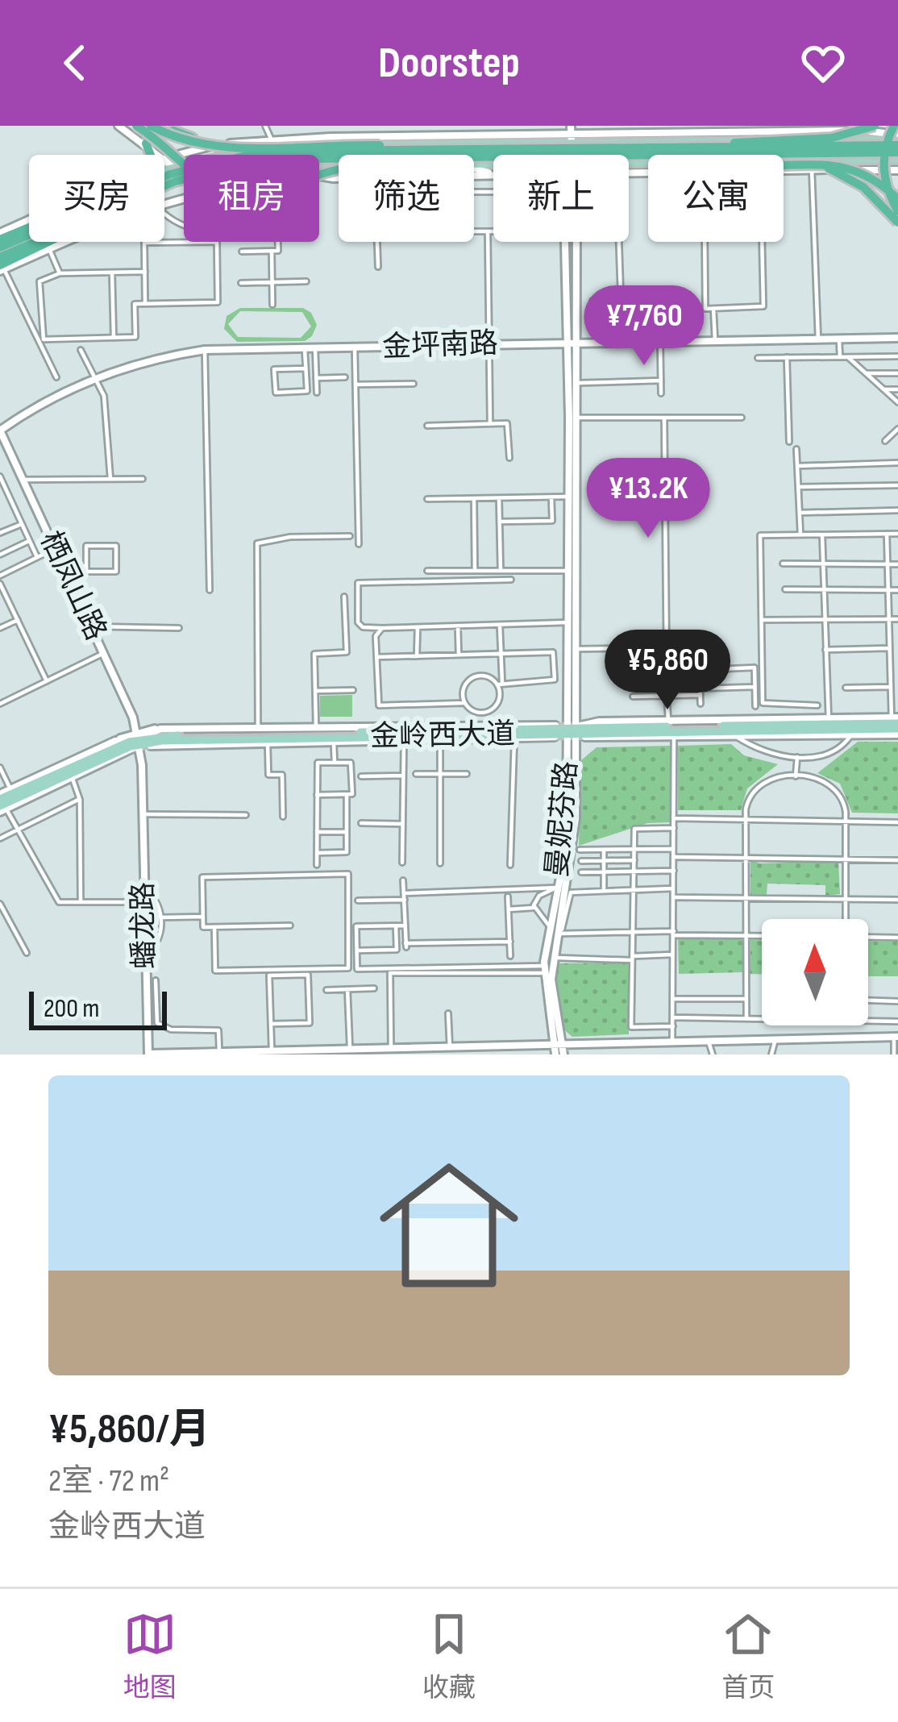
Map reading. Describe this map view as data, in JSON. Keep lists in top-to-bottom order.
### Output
{
  "streets": {
    "main road": ["金岭西大道"],
    "street": [
      "金坪南路",
      "栖凤山路",
      "曼妮芬路",
      "蟠龙路"
    ]
  },
  "crossings": [
    ["金坪南路", "栖凤山路"],
    ["金坪南路", "曼妮芬路"],
    ["栖凤山路", "金岭西大道"],
    ["栖凤山路", "蟠龙路"],
    ["金岭西大道", "曼妮芬路"],
    ["金岭西大道", "蟠龙路"],
    ["曼妮芬路", "蟠龙路"]
  ],
  "scale_bar": "200 m",
  "north": "top",
  "page": {
    "header": "Doorstep",
    "chip": [
      "买房",
      "租房",
      "筛选",
      "新上",
      "公寓"
    ],
    "price": ["¥7,760", "¥13.2K", "¥5,860"],
    "scale": "200 m",
    "list": [
      {
        "name": "¥5,860/月",
        "note": "2室 · 72 m² · 金岭西大道"
      }
    ],
    "tabs": ["地图", "收藏", "首页"]
  }
}
